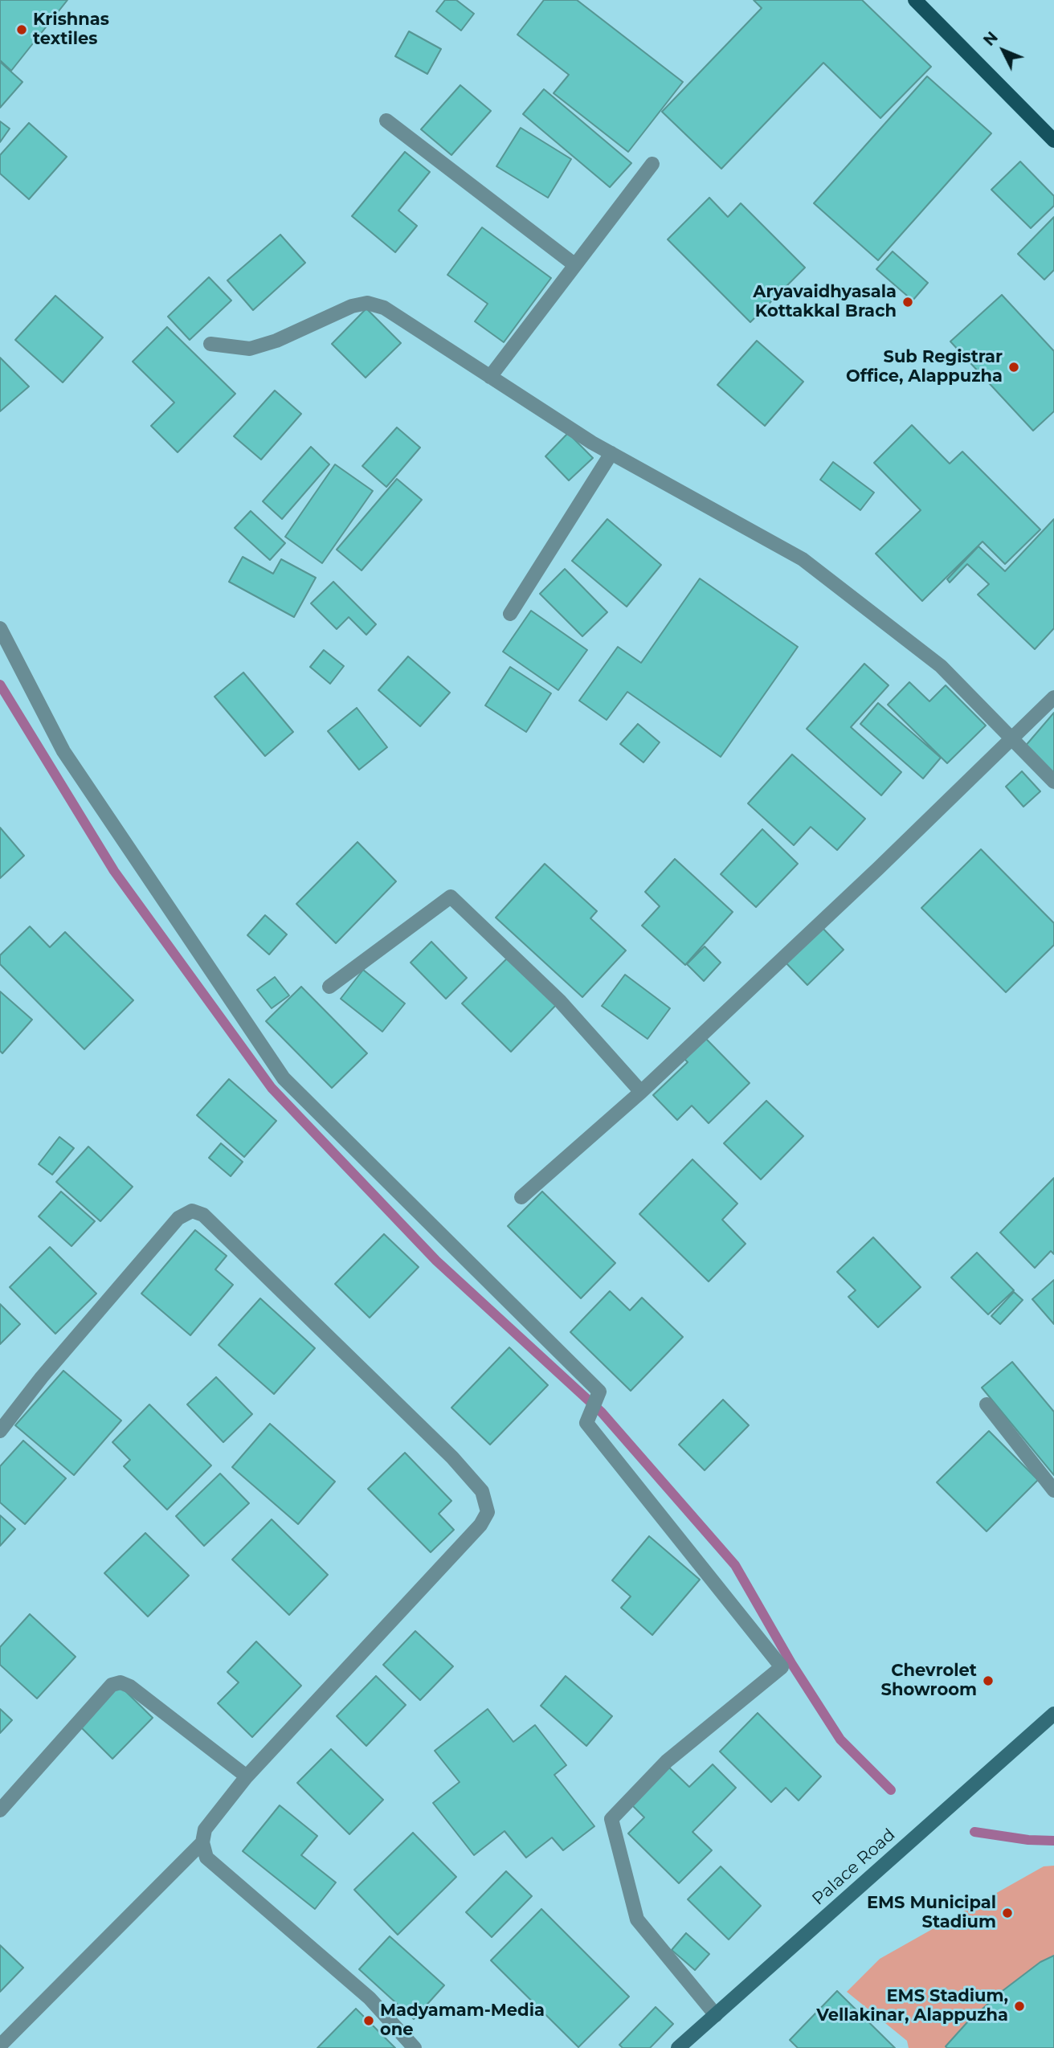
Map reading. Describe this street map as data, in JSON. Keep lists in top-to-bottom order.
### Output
{
  "streets": {
    "main road": ["Palace Road"]
  },
  "places": [
    "Krishnas textiles",
    "Aryavaidhyasala Kottakkal Brach",
    "Sub Registrar Office, Alappuzha",
    "Chevrolet Showroom",
    "EMS Municipal Stadium",
    "EMS Stadium, Vellakinar, Alappuzha",
    "Madyamam-Media one"
  ],
  "north": "top left"
}
